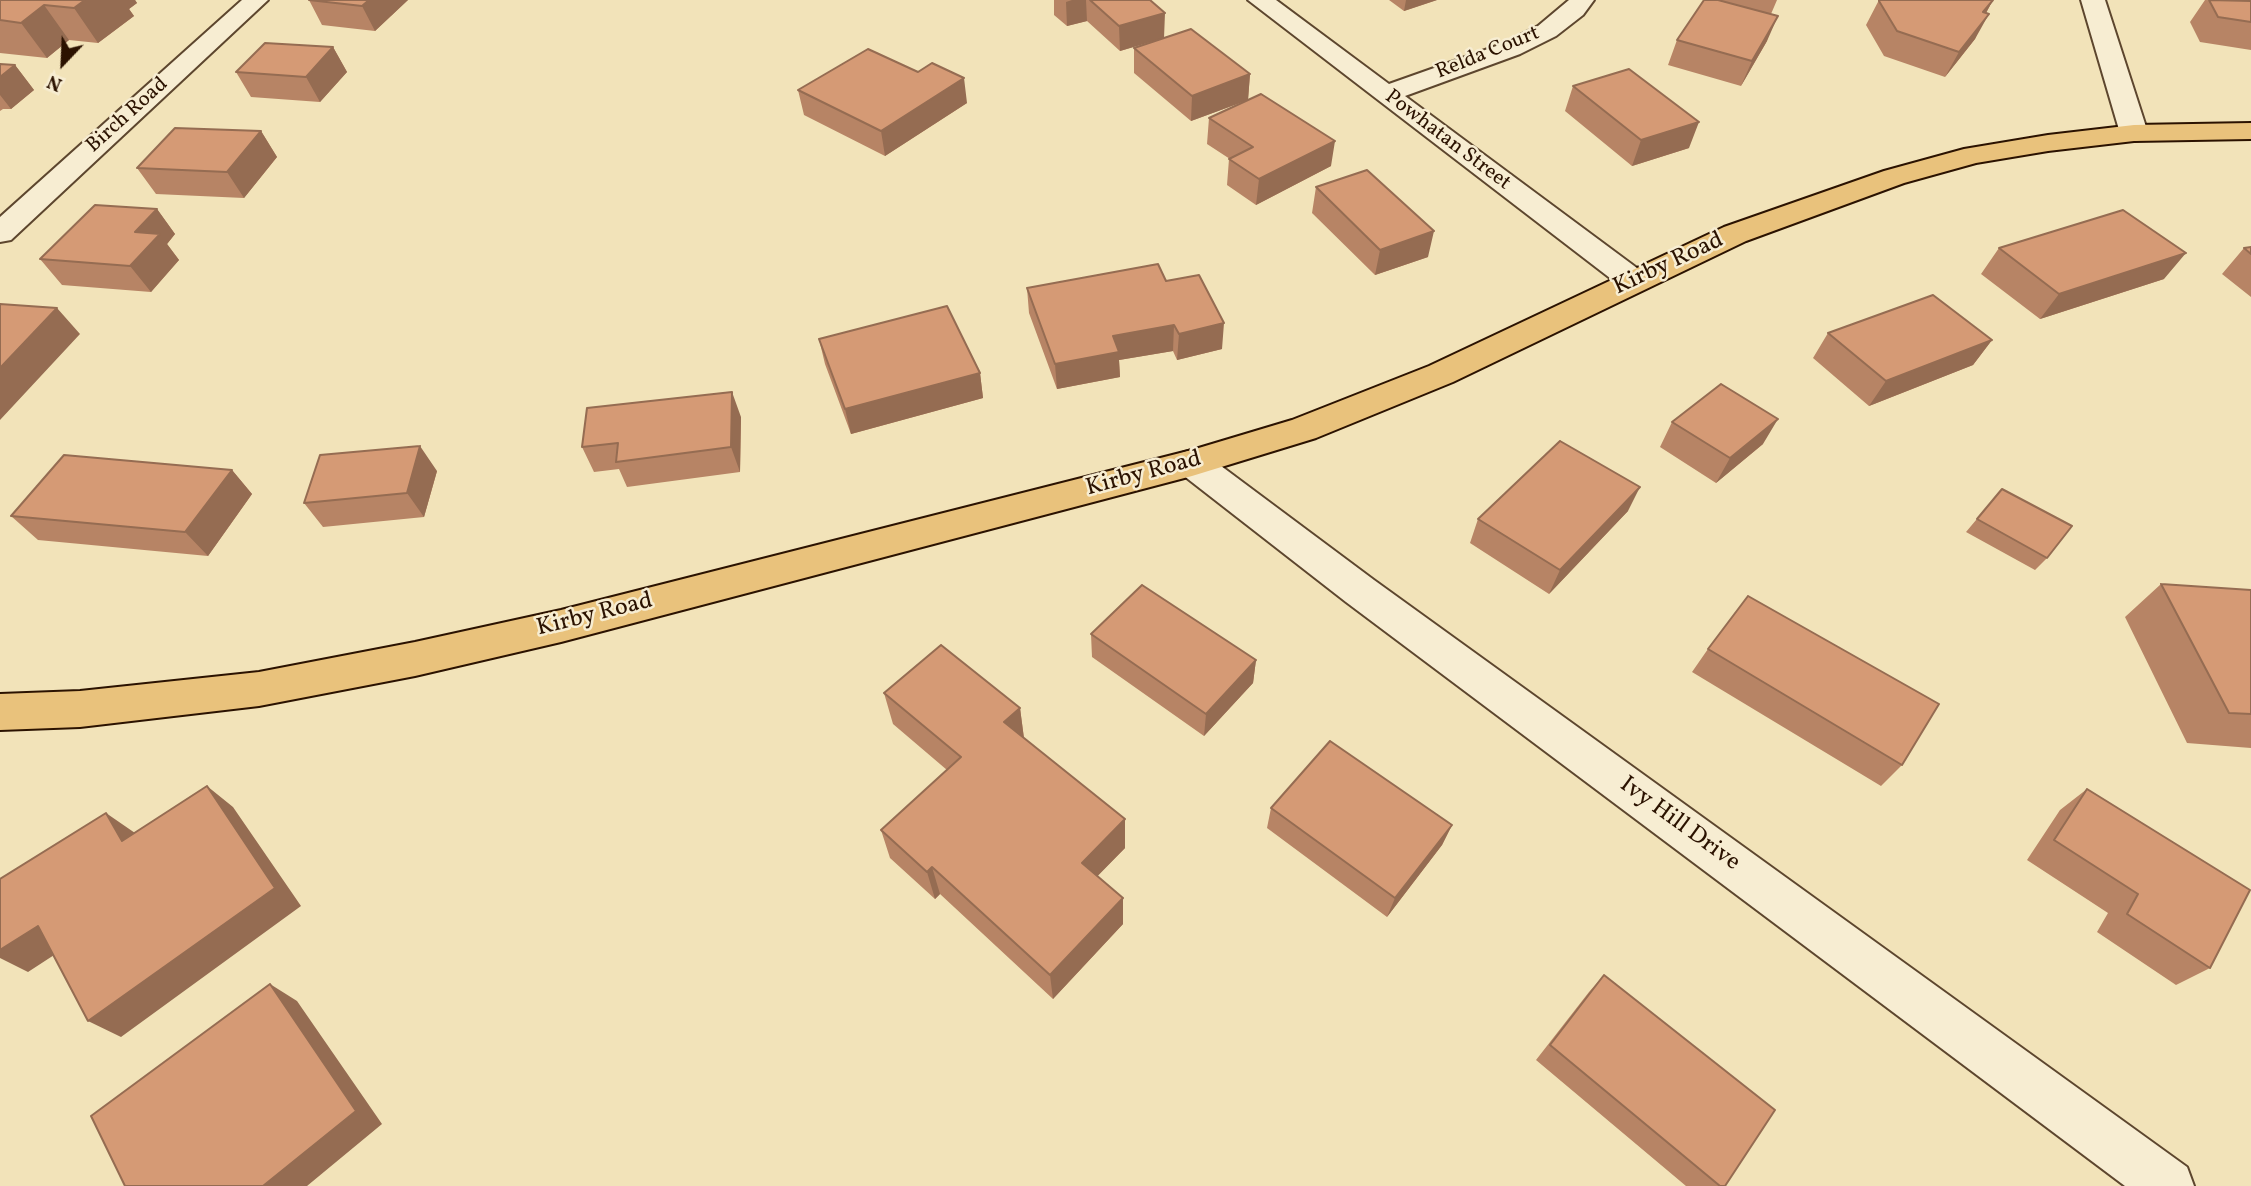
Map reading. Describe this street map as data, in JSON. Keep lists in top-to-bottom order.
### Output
{
  "streets": {
    "main road": ["Kirby Road"],
    "street": [
      "Relda Court",
      "Birch Road",
      "Powhatan Street",
      "Ivy Hill Drive"
    ]
  },
  "crossings": [
    ["Relda Court", "Powhatan Street"],
    ["Powhatan Street", "Kirby Road"],
    ["Kirby Road", "Ivy Hill Drive"]
  ],
  "north": "bottom left"
}
